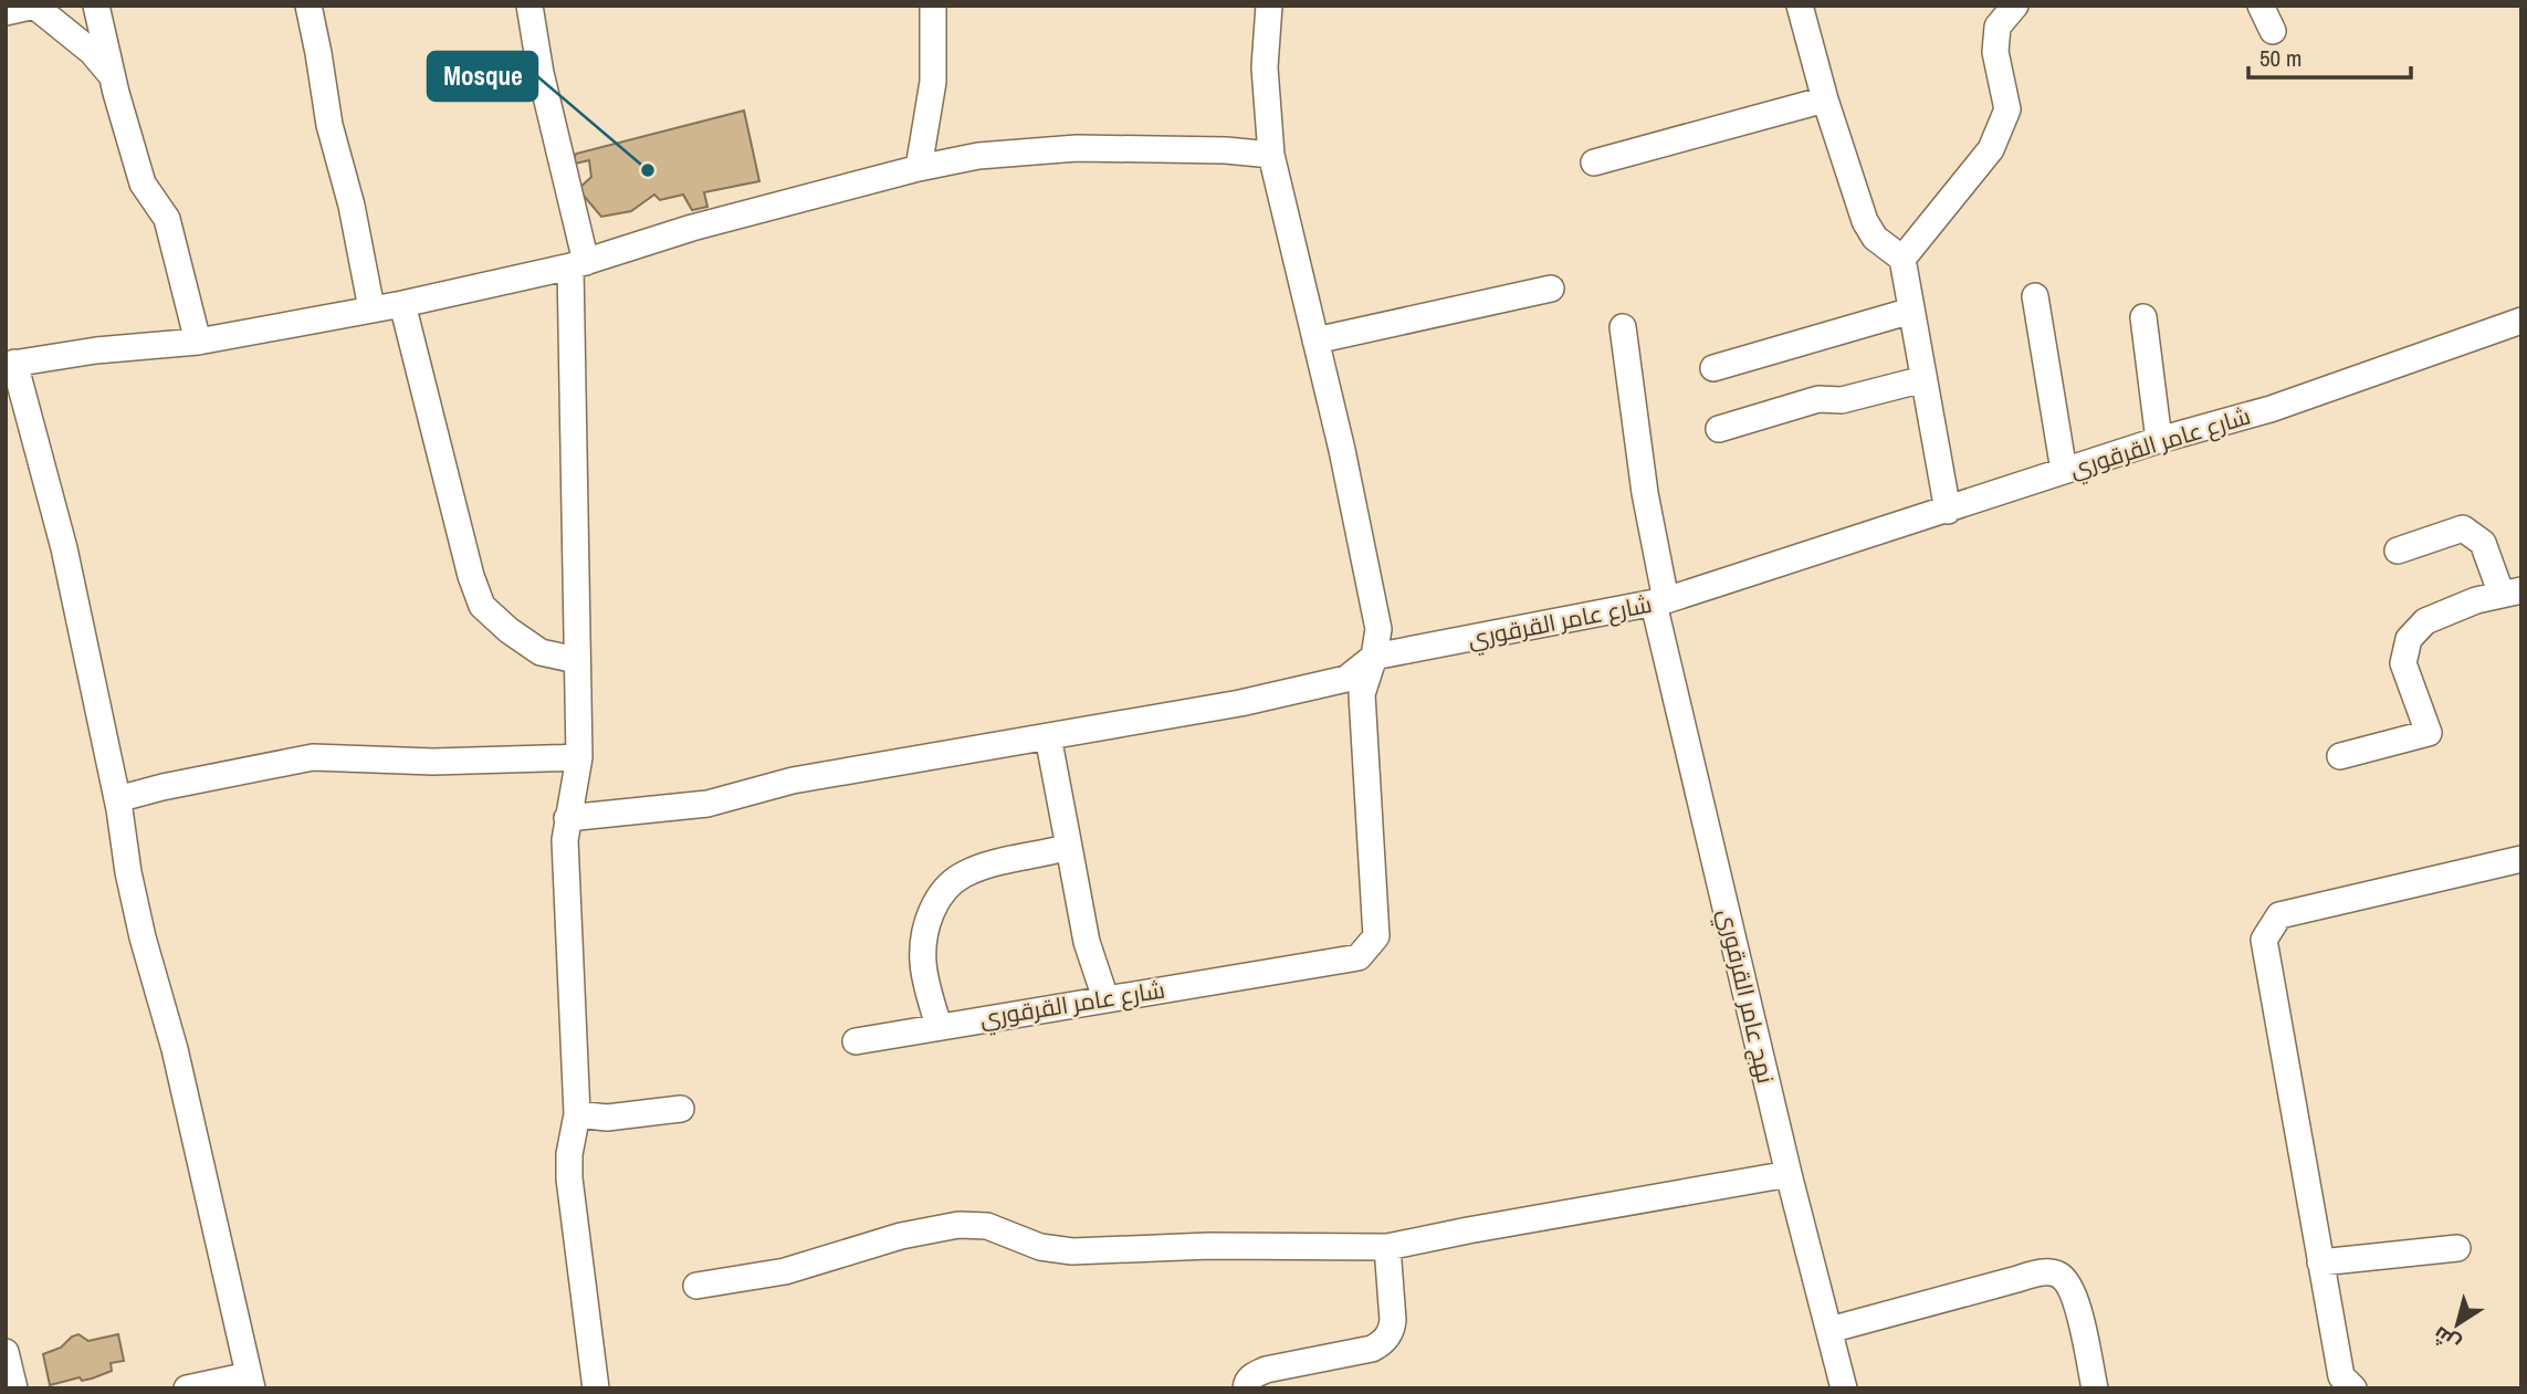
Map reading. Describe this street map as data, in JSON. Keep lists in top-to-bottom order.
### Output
{
  "streets": {
    "street": ["شارع عامر القرقوري", "نهج عامر القرقوري"]
  },
  "crossings": [
    ["شارع عامر القرقوري", "نهج عامر القرقوري"]
  ],
  "places": ["Mosque"],
  "scale_bar": "50 m",
  "north": "bottom left"
}
